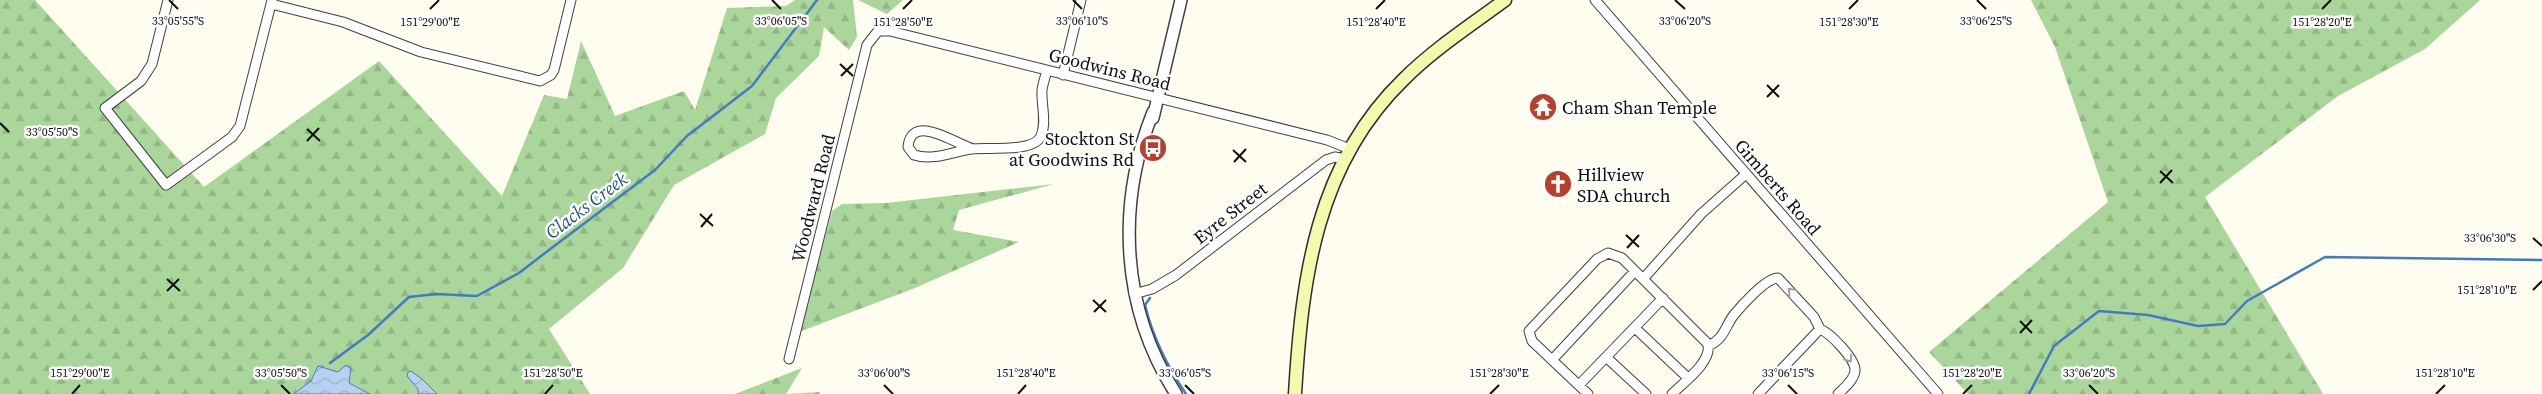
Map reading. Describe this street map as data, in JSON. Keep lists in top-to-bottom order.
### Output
{
  "streets": {
    "street": [
      "Goodwins Road",
      "Gimberts Road",
      "Woodward Road",
      "Eyre Street"
    ]
  },
  "crossings": [
    ["Goodwins Road", "Woodward Road"],
    ["Goodwins Road", "Eyre Street"]
  ],
  "water": ["Clacks Creek"],
  "places": {
    "temple": ["Cham Shan Temple"],
    "bus stop": ["Stockton St at Goodwins Rd"],
    "church": ["Hillview SDA church"]
  },
  "coordinates": [
    "33°06'25\"S",
    "33°05'55\"S",
    "33°06'05\"S",
    "33°06'10\"S",
    "33°06'20\"S",
    "151°28'40\"E",
    "151°28'50\"E",
    "151°28'30\"E",
    "151°28'20\"E",
    "151°29'00\"E",
    "33°05'50\"S",
    "33°06'30\"S",
    "151°28'10\"E",
    "33°06'00\"S",
    "33°06'15\"S"
  ]
}
